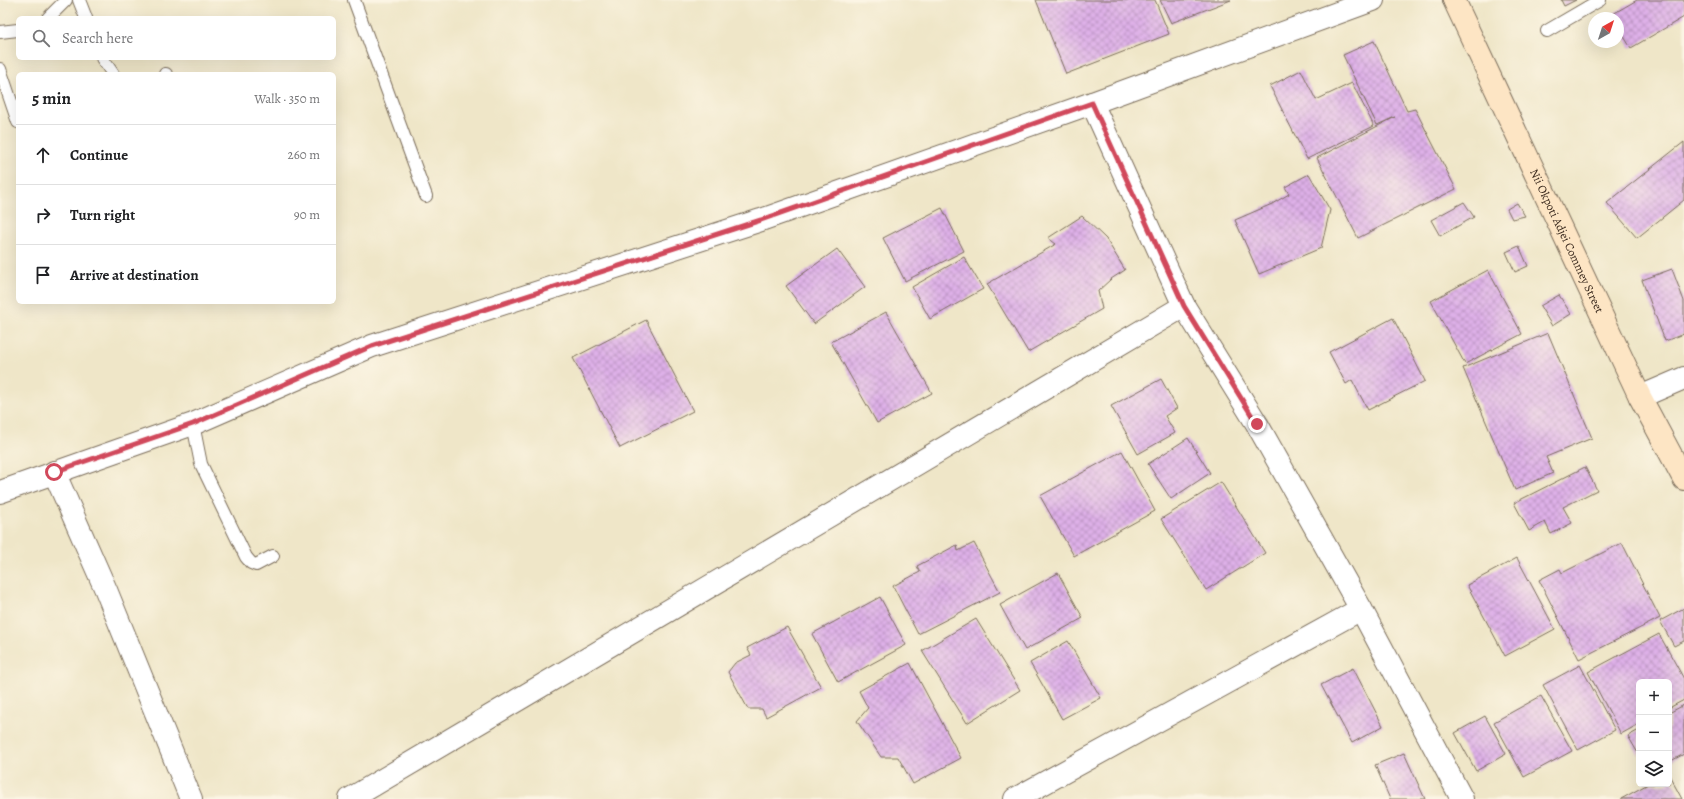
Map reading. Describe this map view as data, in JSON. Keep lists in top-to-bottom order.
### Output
{
  "streets": {
    "street": ["Nii Okpoti Adjei Commey Street"]
  },
  "north": "top right",
  "page": {
    "search": "Search here",
    "heading": ["5 min", "Walk · 350 m"],
    "list": [
      ["Continue", "260 m"],
      ["Turn right", "90 m"],
      "Arrive at destination"
    ],
    "map_buttons": ["+", "−"]
  }
}
